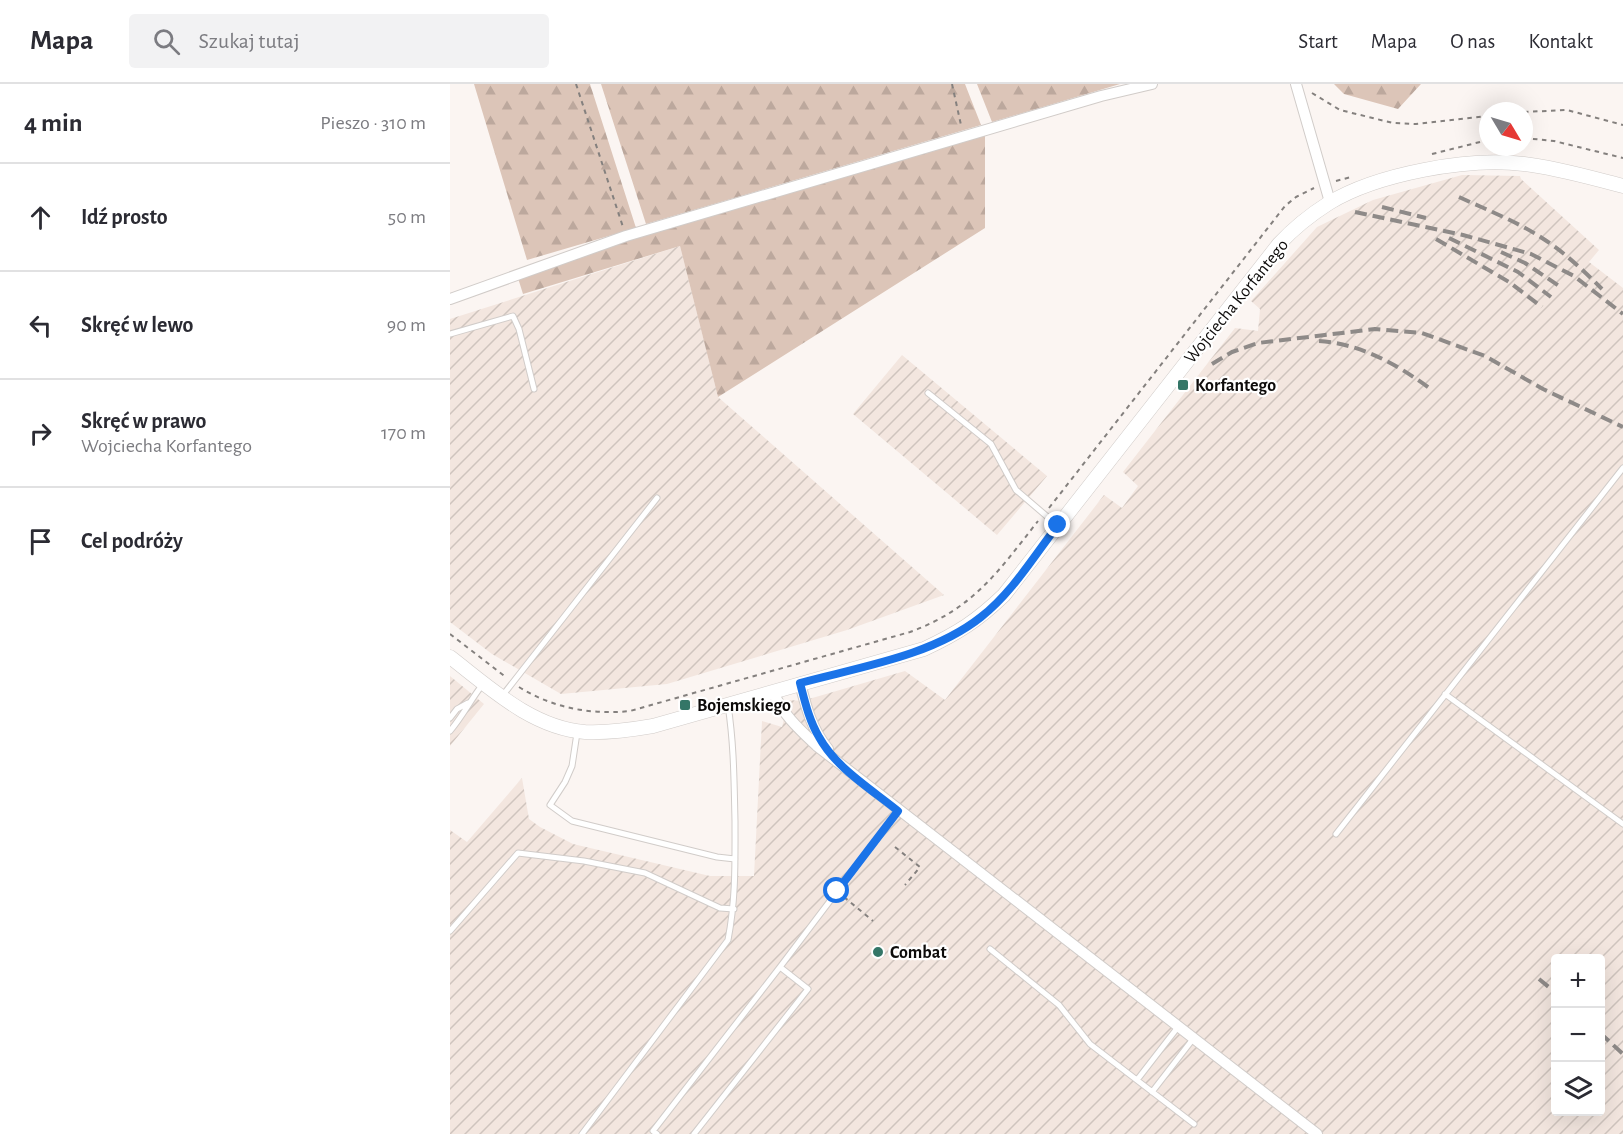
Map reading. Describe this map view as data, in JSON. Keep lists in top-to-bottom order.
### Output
{
  "streets": {
    "street": ["Wojciecha Korfantego"]
  },
  "places": {
    "transit": ["Korfantego", "Bojemskiego"],
    "other": ["Combat"]
  },
  "north": "bottom right",
  "page": {
    "header": "Mapa",
    "search": "Szukaj tutaj",
    "nav": [
      "Start",
      "Mapa",
      "O nas",
      "Kontakt"
    ],
    "heading": ["4 min", "Pieszo · 310 m"],
    "list": [
      ["Idź prosto", "50 m"],
      ["Skręć w lewo", "90 m"],
      ["Skręć w prawo", "Wojciecha Korfantego", "170 m"],
      "Cel podróży"
    ],
    "map_buttons": ["+", "−"]
  }
}
